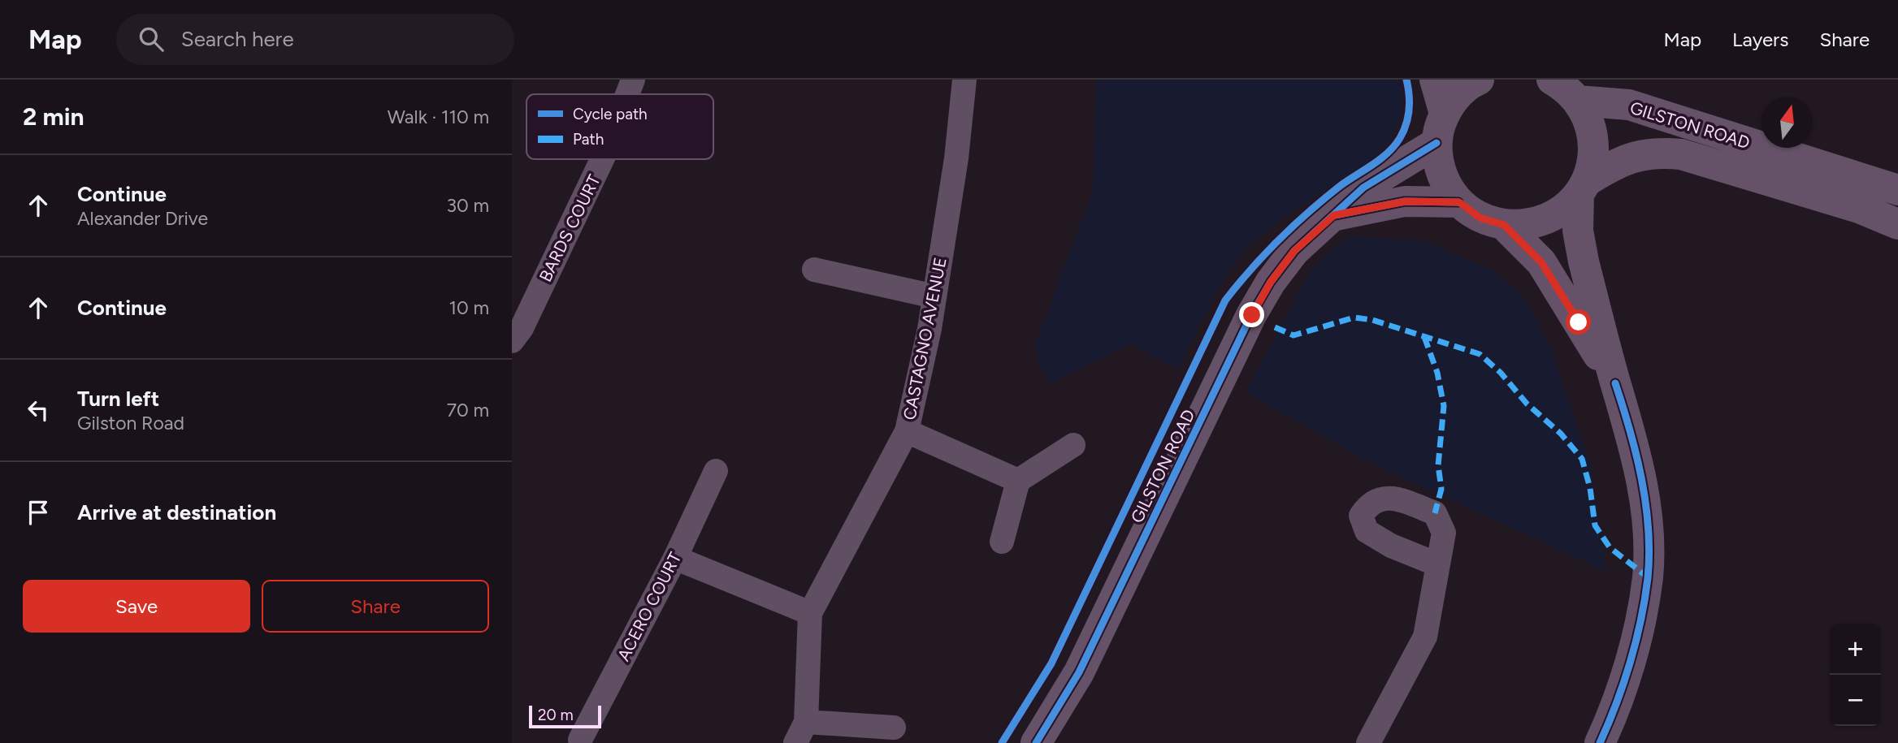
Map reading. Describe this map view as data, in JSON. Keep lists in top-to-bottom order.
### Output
{
  "streets": {
    "main road": ["GILSTON ROAD"],
    "street": ["BARDS COURT", "CASTAGNO AVENUE", "ACERO COURT"]
  },
  "legend": ["Cycle path", "Path"],
  "scale_bar": "20 m",
  "north": "top",
  "page": {
    "header": "Map",
    "search": "Search here",
    "nav": ["Map", "Layers", "Share"],
    "heading": ["2 min", "Walk · 110 m"],
    "list": [
      ["Continue", "Alexander Drive", "30 m"],
      ["Continue", "10 m"],
      ["Turn left", "Gilston Road", "70 m"],
      "Arrive at destination"
    ],
    "buttons": ["Save", "Share"],
    "map_buttons": ["+", "−"],
    "scale": "20 m"
  }
}
